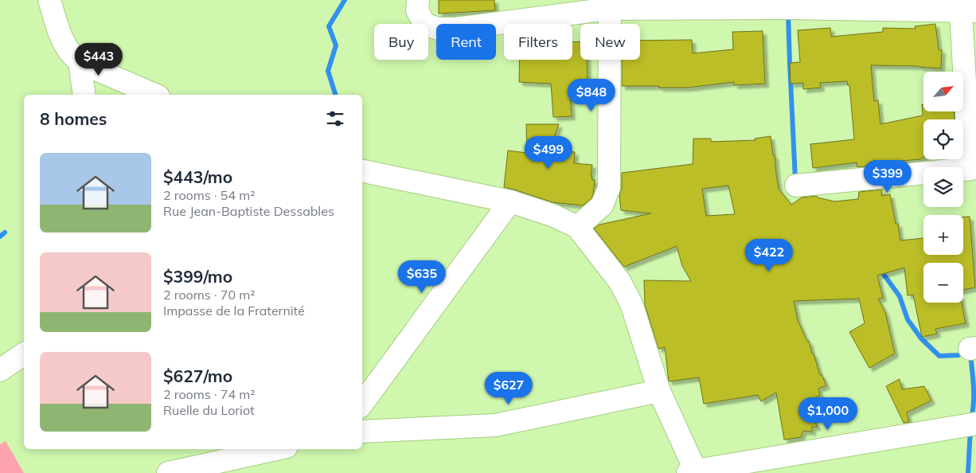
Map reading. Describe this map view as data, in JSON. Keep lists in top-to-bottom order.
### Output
{
  "north": "top right",
  "page": {
    "chip": [
      "Buy",
      "Rent",
      "Filters",
      "New"
    ],
    "price": [
      "$443",
      "$848",
      "$499",
      "$399",
      "$422",
      "$635",
      "$627",
      "$1,000"
    ],
    "map_buttons": ["+", "−"],
    "heading": "8 homes",
    "list": [
      {
        "name": "$443/mo",
        "note": "2 rooms · 54 m² · Rue Jean-Baptiste Dessables"
      },
      {
        "name": "$399/mo",
        "note": "2 rooms · 70 m² · Impasse de la Fraternité"
      },
      {
        "name": "$627/mo",
        "note": "2 rooms · 74 m² · Ruelle du Loriot"
      }
    ]
  }
}
